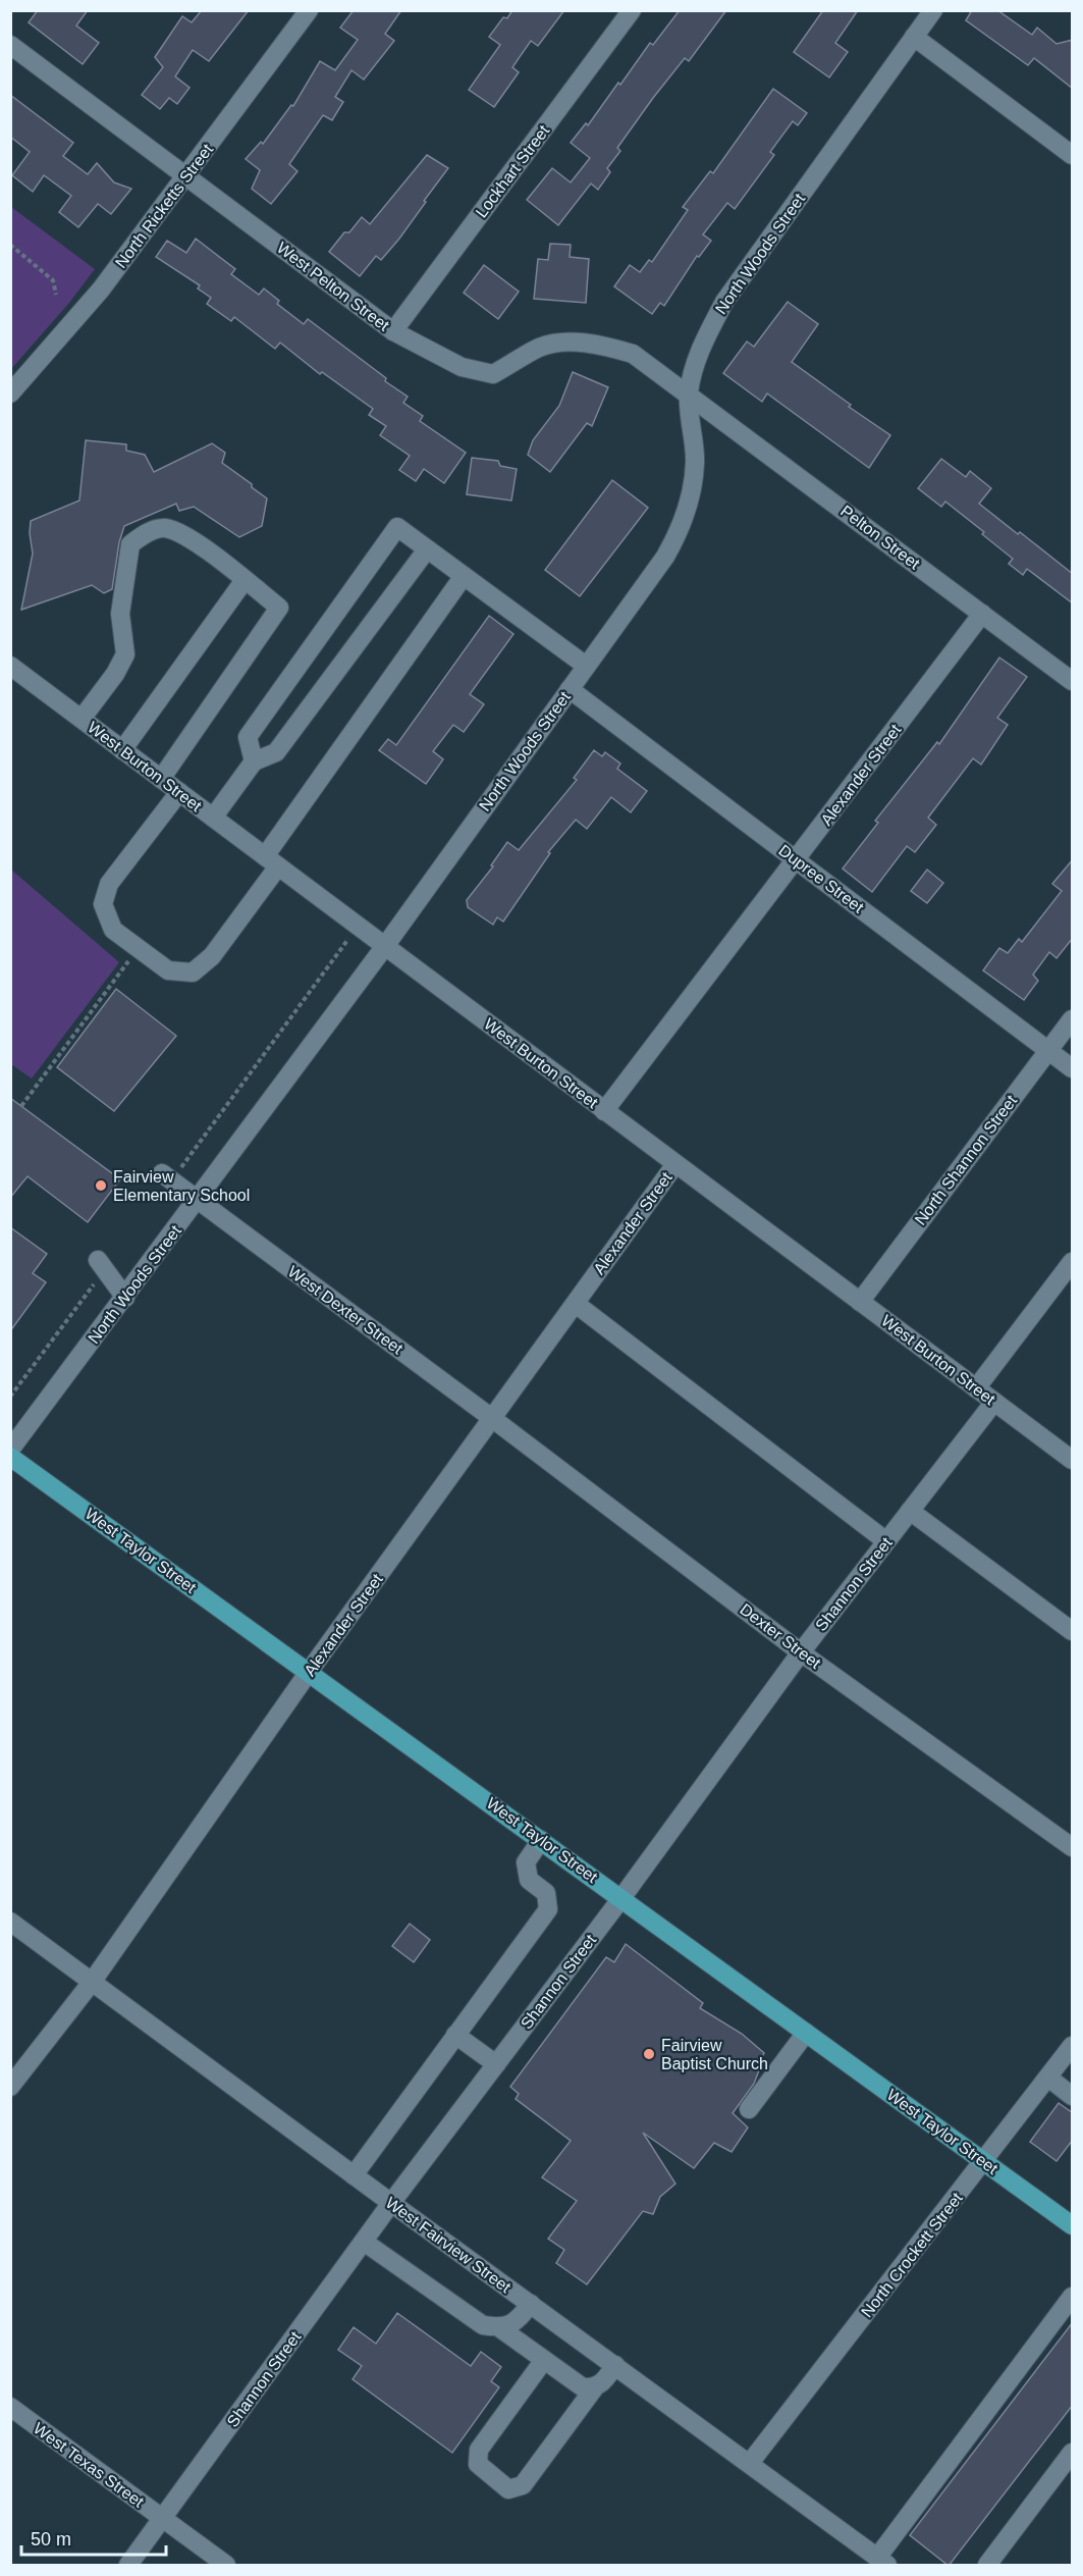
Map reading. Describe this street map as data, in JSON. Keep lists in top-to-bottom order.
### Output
{
  "streets": {
    "main road": ["West Taylor Street"],
    "street": [
      "Lockhart Street",
      "North Ricketts Street",
      "North Woods Street",
      "West Pelton Street",
      "Pelton Street",
      "West Burton Street",
      "Alexander Street",
      "Dupree Street",
      "North Shannon Street",
      "West Dexter Street",
      "Shannon Street",
      "Dexter Street",
      "West Fairview Street",
      "North Crockett Street",
      "West Texas Street"
    ]
  },
  "crossings": [
    ["Lockhart Street", "West Pelton Street"],
    ["North Ricketts Street", "West Pelton Street"],
    ["North Woods Street", "West Pelton Street"],
    ["North Woods Street", "Pelton Street"],
    ["North Woods Street", "West Burton Street"],
    ["North Woods Street", "Dupree Street"],
    ["North Woods Street", "West Dexter Street"],
    ["West Pelton Street", "Pelton Street"],
    ["Pelton Street", "Alexander Street"],
    ["West Burton Street", "Alexander Street"],
    ["West Burton Street", "North Shannon Street"],
    ["West Burton Street", "Shannon Street"],
    ["Alexander Street", "Dupree Street"],
    ["Alexander Street", "West Dexter Street"],
    ["Alexander Street", "West Taylor Street"],
    ["Alexander Street", "Dexter Street"],
    ["Alexander Street", "West Fairview Street"],
    ["Dupree Street", "North Shannon Street"],
    ["West Dexter Street", "Dexter Street"],
    ["West Taylor Street", "Shannon Street"],
    ["West Taylor Street", "North Crockett Street"],
    ["Shannon Street", "Dexter Street"],
    ["Shannon Street", "West Fairview Street"],
    ["Shannon Street", "West Texas Street"],
    ["West Fairview Street", "North Crockett Street"]
  ],
  "places": ["Fairview Elementary School", "Fairview Baptist Church"],
  "scale_bar": "50 m"
}
